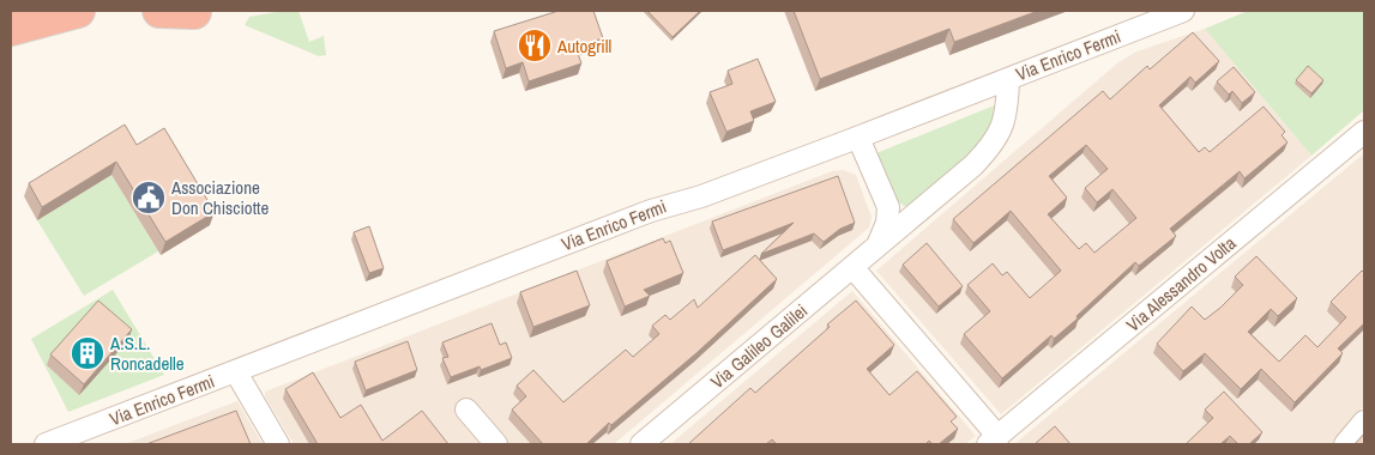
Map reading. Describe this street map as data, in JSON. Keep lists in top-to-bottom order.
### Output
{
  "streets": {
    "street": ["Via Enrico Fermi", "Via Alessandro Volta", "Via Galileo Galilei"]
  },
  "crossings": [
    ["Via Enrico Fermi", "Via Galileo Galilei"],
    ["Via Alessandro Volta", "Via Galileo Galilei"]
  ],
  "places": {
    "restaurant": ["Autogrill"],
    "public building": ["Associazione Don Chisciotte"],
    "building": ["A.S.L. Roncadelle"]
  }
}
